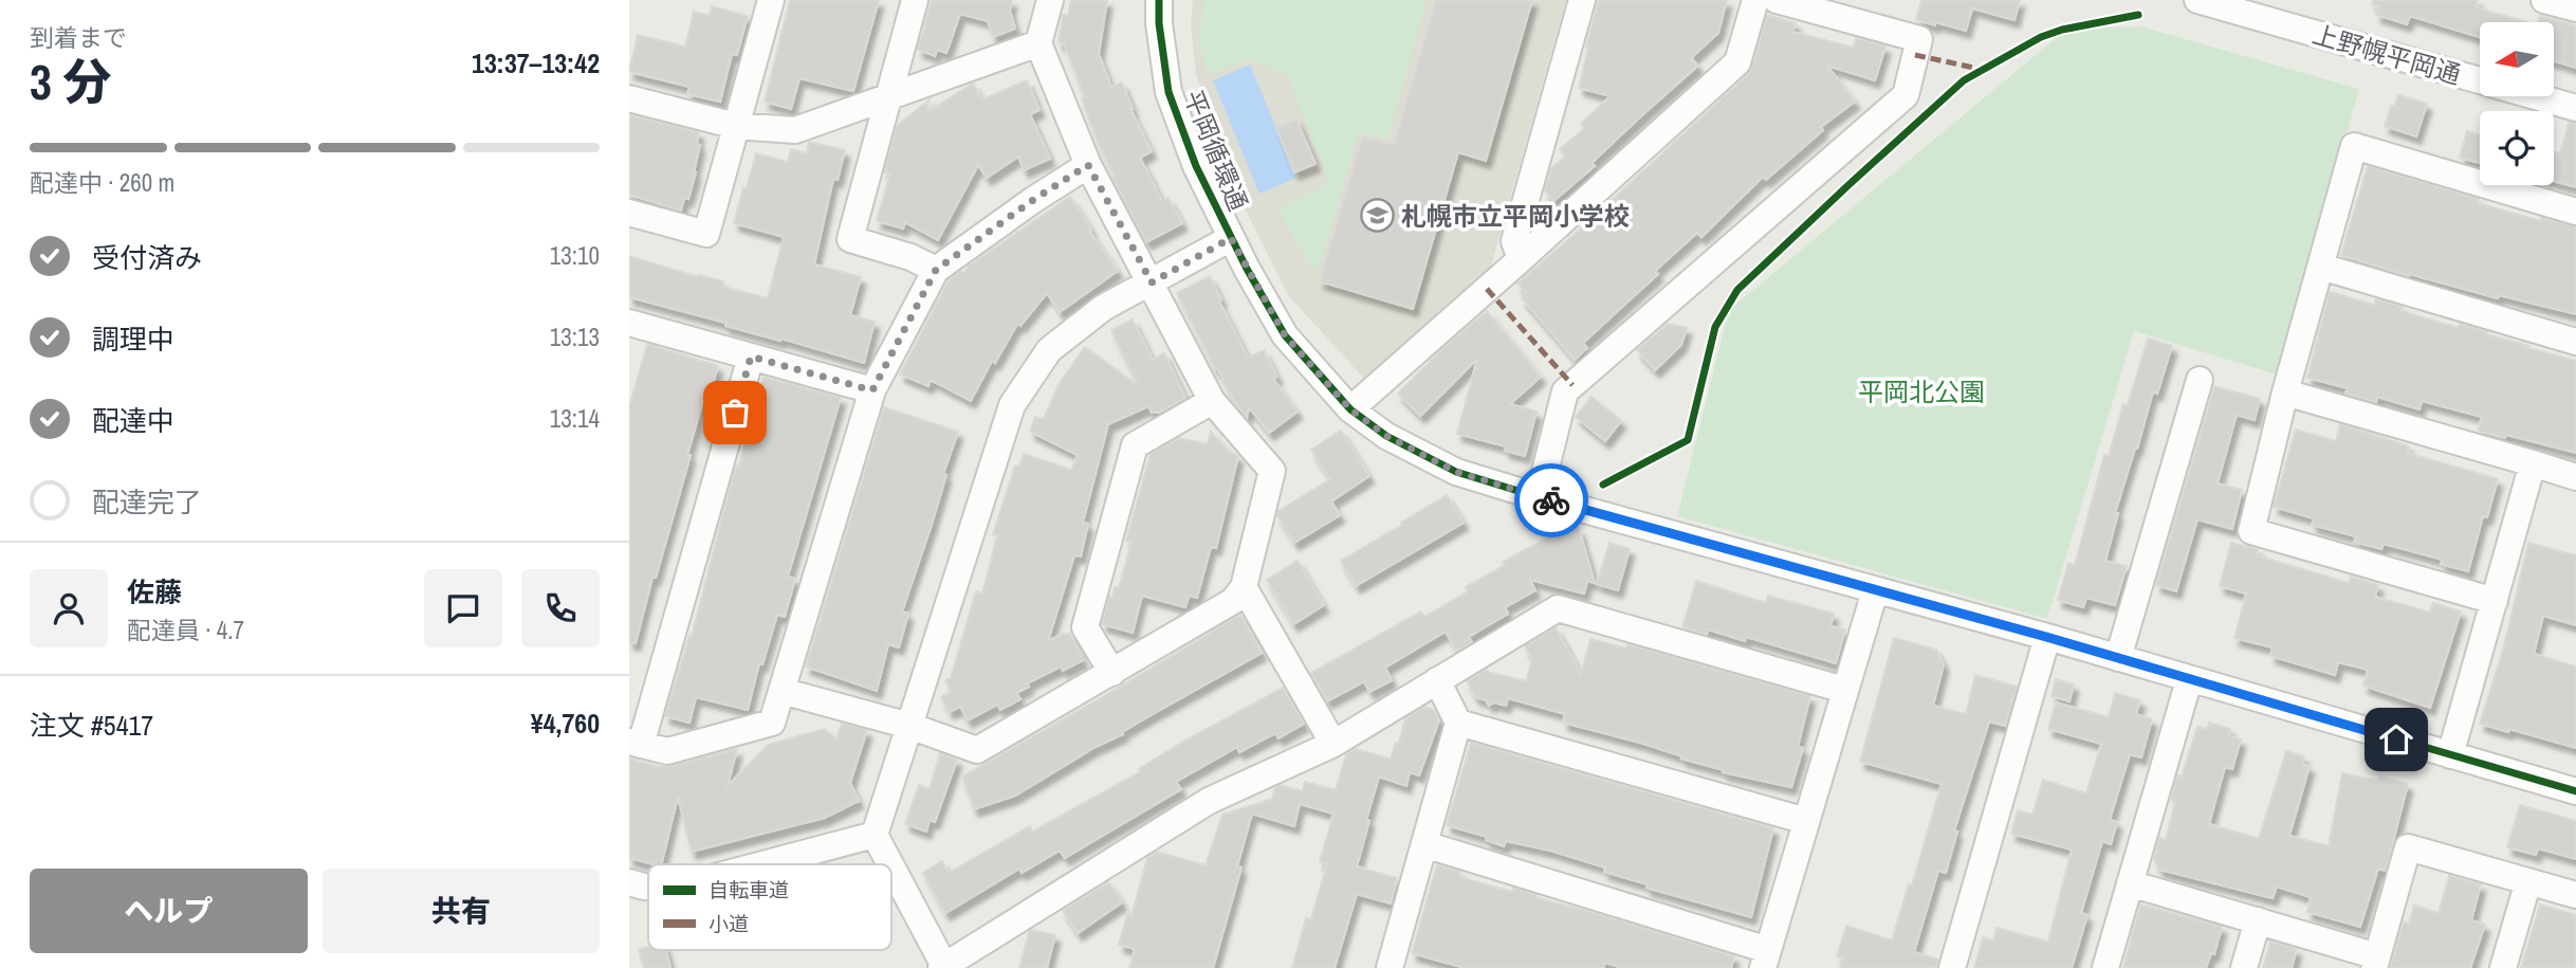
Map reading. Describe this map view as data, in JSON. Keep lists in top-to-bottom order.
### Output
{
  "streets": {
    "street": ["上野幌平岡通", "平岡循環通"]
  },
  "parks": ["平岡北公園"],
  "places": {
    "school or university": ["札幌市立平岡小学校"]
  },
  "legend": ["自転車道", "小道"],
  "north": "left",
  "page": {
    "heading": ["3 分", "到着まで", "13:37–13:42"],
    "panel": [
      "佐藤",
      "配達員 · 4.7",
      "注文 #5417",
      "¥4,760"
    ],
    "bar": "配達中 · 260 m",
    "list": [
      ["受付済み", "13:10"],
      ["調理中", "13:13"],
      ["配達中", "13:14"],
      "配達完了"
    ],
    "buttons": ["ヘルプ", "共有"]
  }
}
